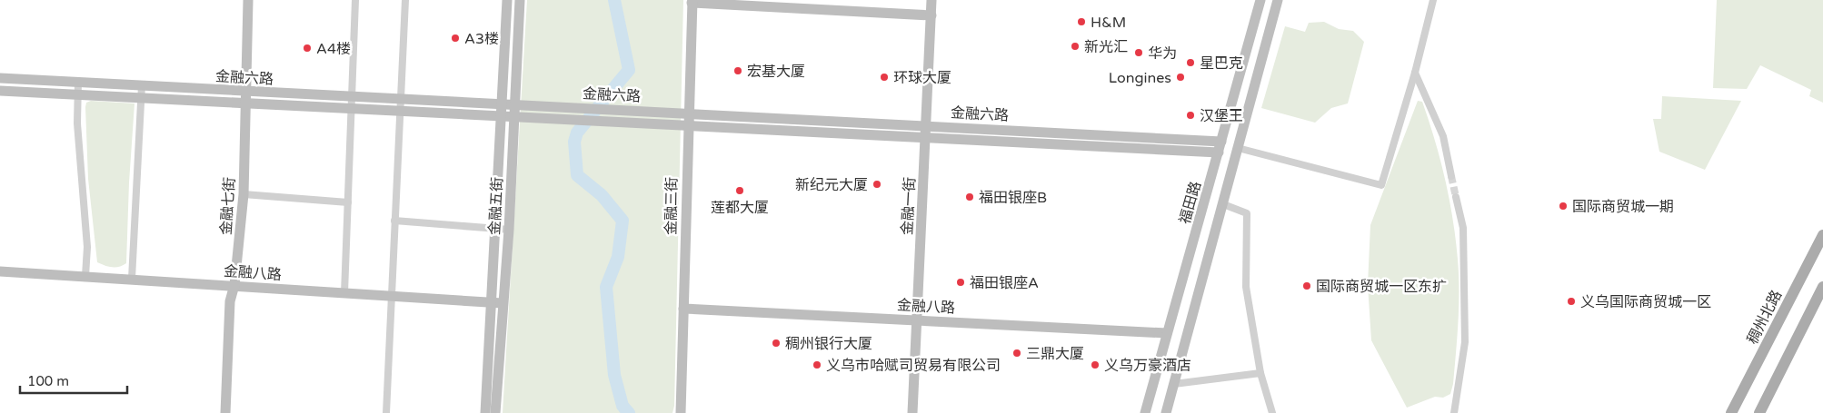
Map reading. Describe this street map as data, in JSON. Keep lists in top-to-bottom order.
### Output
{
  "streets": {
    "main road": ["稠州北路"],
    "street": [
      "金融六路",
      "福田路",
      "金融七街",
      "金融五街",
      "金融三街",
      "金融一街",
      "金融八路"
    ]
  },
  "crossings": [
    ["金融六路", "福田路"],
    ["金融六路", "金融七街"],
    ["金融六路", "金融五街"],
    ["金融六路", "金融三街"],
    ["金融六路", "金融一街"],
    ["福田路", "金融八路"],
    ["金融七街", "金融八路"],
    ["金融五街", "金融八路"],
    ["金融三街", "金融八路"],
    ["金融一街", "金融八路"]
  ],
  "places": [
    "H&M",
    "A3楼",
    "新光汇",
    "A4楼",
    "华为",
    "星巴克",
    "宏基大厦",
    "环球大厦",
    "Longines",
    "汉堡王",
    "新纪元大厦",
    "莲都大厦",
    "福田银座B",
    "国际商贸城一期",
    "福田银座A",
    "国际商贸城一区东扩",
    "义乌国际商贸城一区",
    "稠州银行大厦",
    "三鼎大厦",
    "义乌市哈赋司贸易有限公司",
    "义乌万豪酒店"
  ],
  "scale_bar": "100 m"
}
